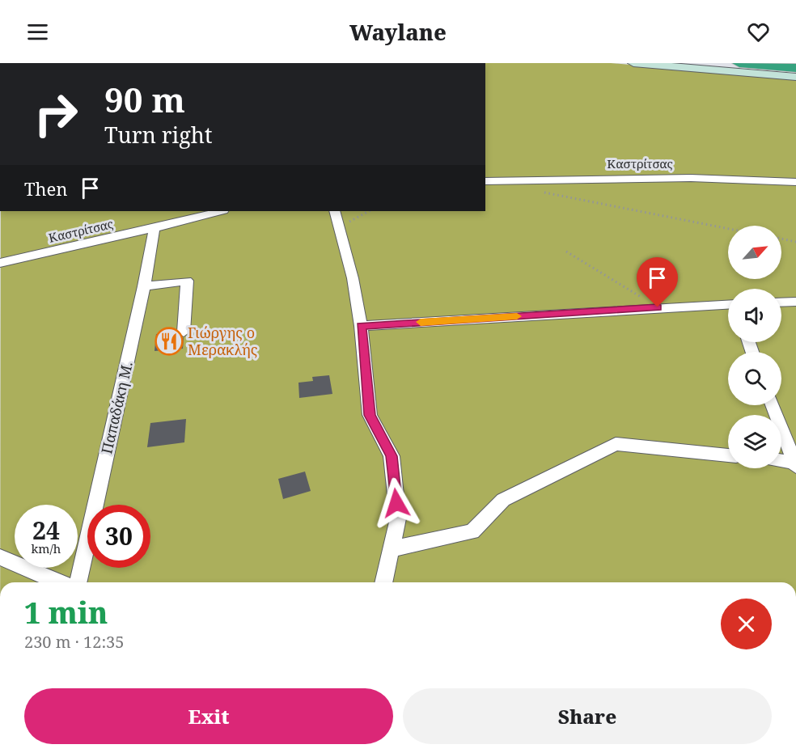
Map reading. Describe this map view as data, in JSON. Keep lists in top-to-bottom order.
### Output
{
  "streets": {
    "street": ["Καστρίτσας", "Παπαδάκη Μ."]
  },
  "crossings": [
    ["Καστρίτσας", "Παπαδάκη Μ."]
  ],
  "places": {
    "restaurant": ["Γιώργης ο Μερακλής"]
  },
  "north": "top right",
  "page": {
    "header": "Waylane",
    "turn": ["90 m", "Turn right"],
    "then": "Then",
    "speed": "24 km/h",
    "limit": "30",
    "heading": ["1 min", "230 m · 12:35"],
    "buttons": ["Exit", "Share"]
  }
}
